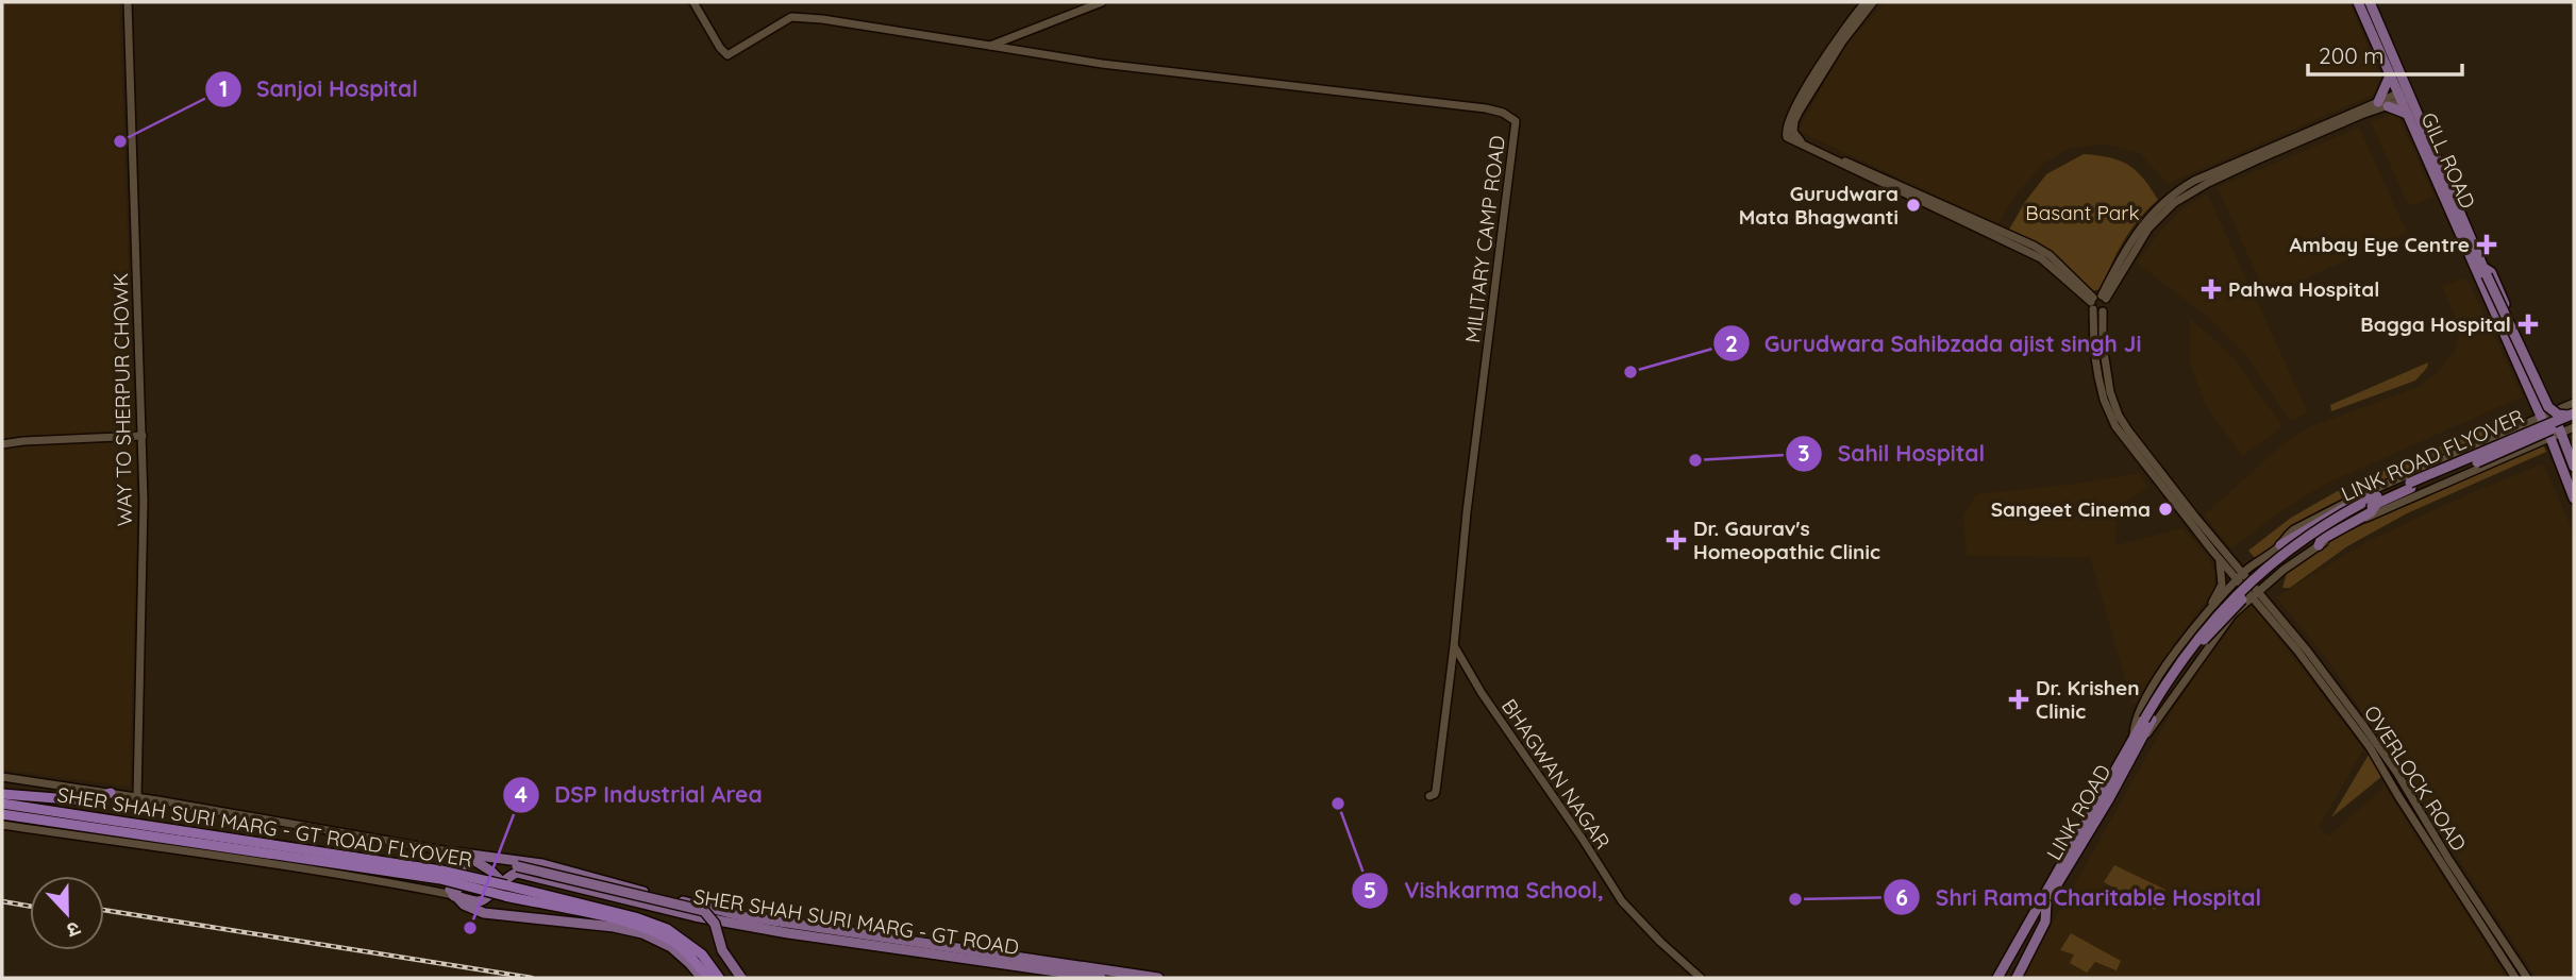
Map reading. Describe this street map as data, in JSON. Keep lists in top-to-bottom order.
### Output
{
  "streets": {
    "highway": ["SHER SHAH SURI MARG - GT ROAD FLYOVER"],
    "main road": [
      "GILL ROAD",
      "LINK ROAD FLYOVER",
      "LINK ROAD",
      "SHER SHAH SURI MARG - GT ROAD"
    ],
    "street": [
      "MILITARY CAMP ROAD",
      "WAY TO SHERPUR CHOWK",
      "BHAGWAN NAGAR",
      "OVERLOCK ROAD"
    ]
  },
  "crossings": [
    ["MILITARY CAMP ROAD", "BHAGWAN NAGAR"],
    ["LINK ROAD FLYOVER", "LINK ROAD"],
    ["SHER SHAH SURI MARG - GT ROAD FLYOVER", "SHER SHAH SURI MARG - GT ROAD"]
  ],
  "parks": ["Basant Park"],
  "places": {
    "other": [
      "Sanjoi Hospital",
      "Gurudwara Mata Bhagwanti",
      "Gurudwara Sahibzada ajist singh Ji",
      "Sahil Hospital",
      "Sangeet Cinema",
      "Vishkarma School,",
      "Shri Rama Charitable Hospital",
      "DSP Industrial Area"
    ],
    "health": [
      "Ambay Eye Centre",
      "Pahwa Hospital",
      "Bagga Hospital",
      "Dr. Gaurav's Homeopathic Clinic",
      "Dr. Krishen Clinic"
    ]
  },
  "scale_bar": "200 m",
  "north": "bottom"
}
